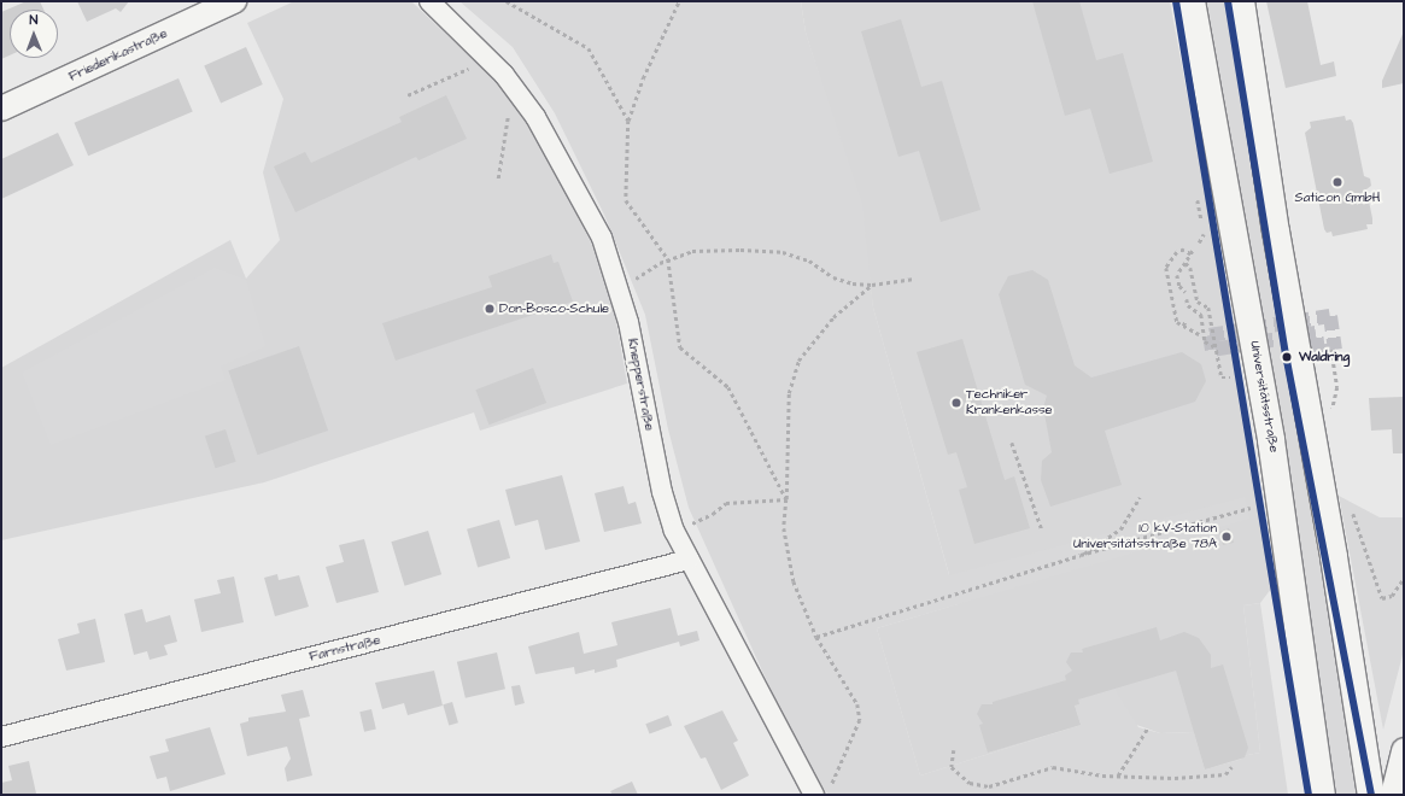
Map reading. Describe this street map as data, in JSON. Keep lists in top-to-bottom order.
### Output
{
  "streets": {
    "main road": ["Universitätsstraße"],
    "street": ["Friederikastraße", "Knepperstraße", "Farnstraße"]
  },
  "crossings": [
    ["Knepperstraße", "Farnstraße"]
  ],
  "places": [
    "Saticon GmbH",
    "Don-Bosco-Schule",
    "Waldring",
    "Techniker Krankenkasse",
    "10 kV-Station Universitätsstraße 78A"
  ],
  "north": "top"
}
